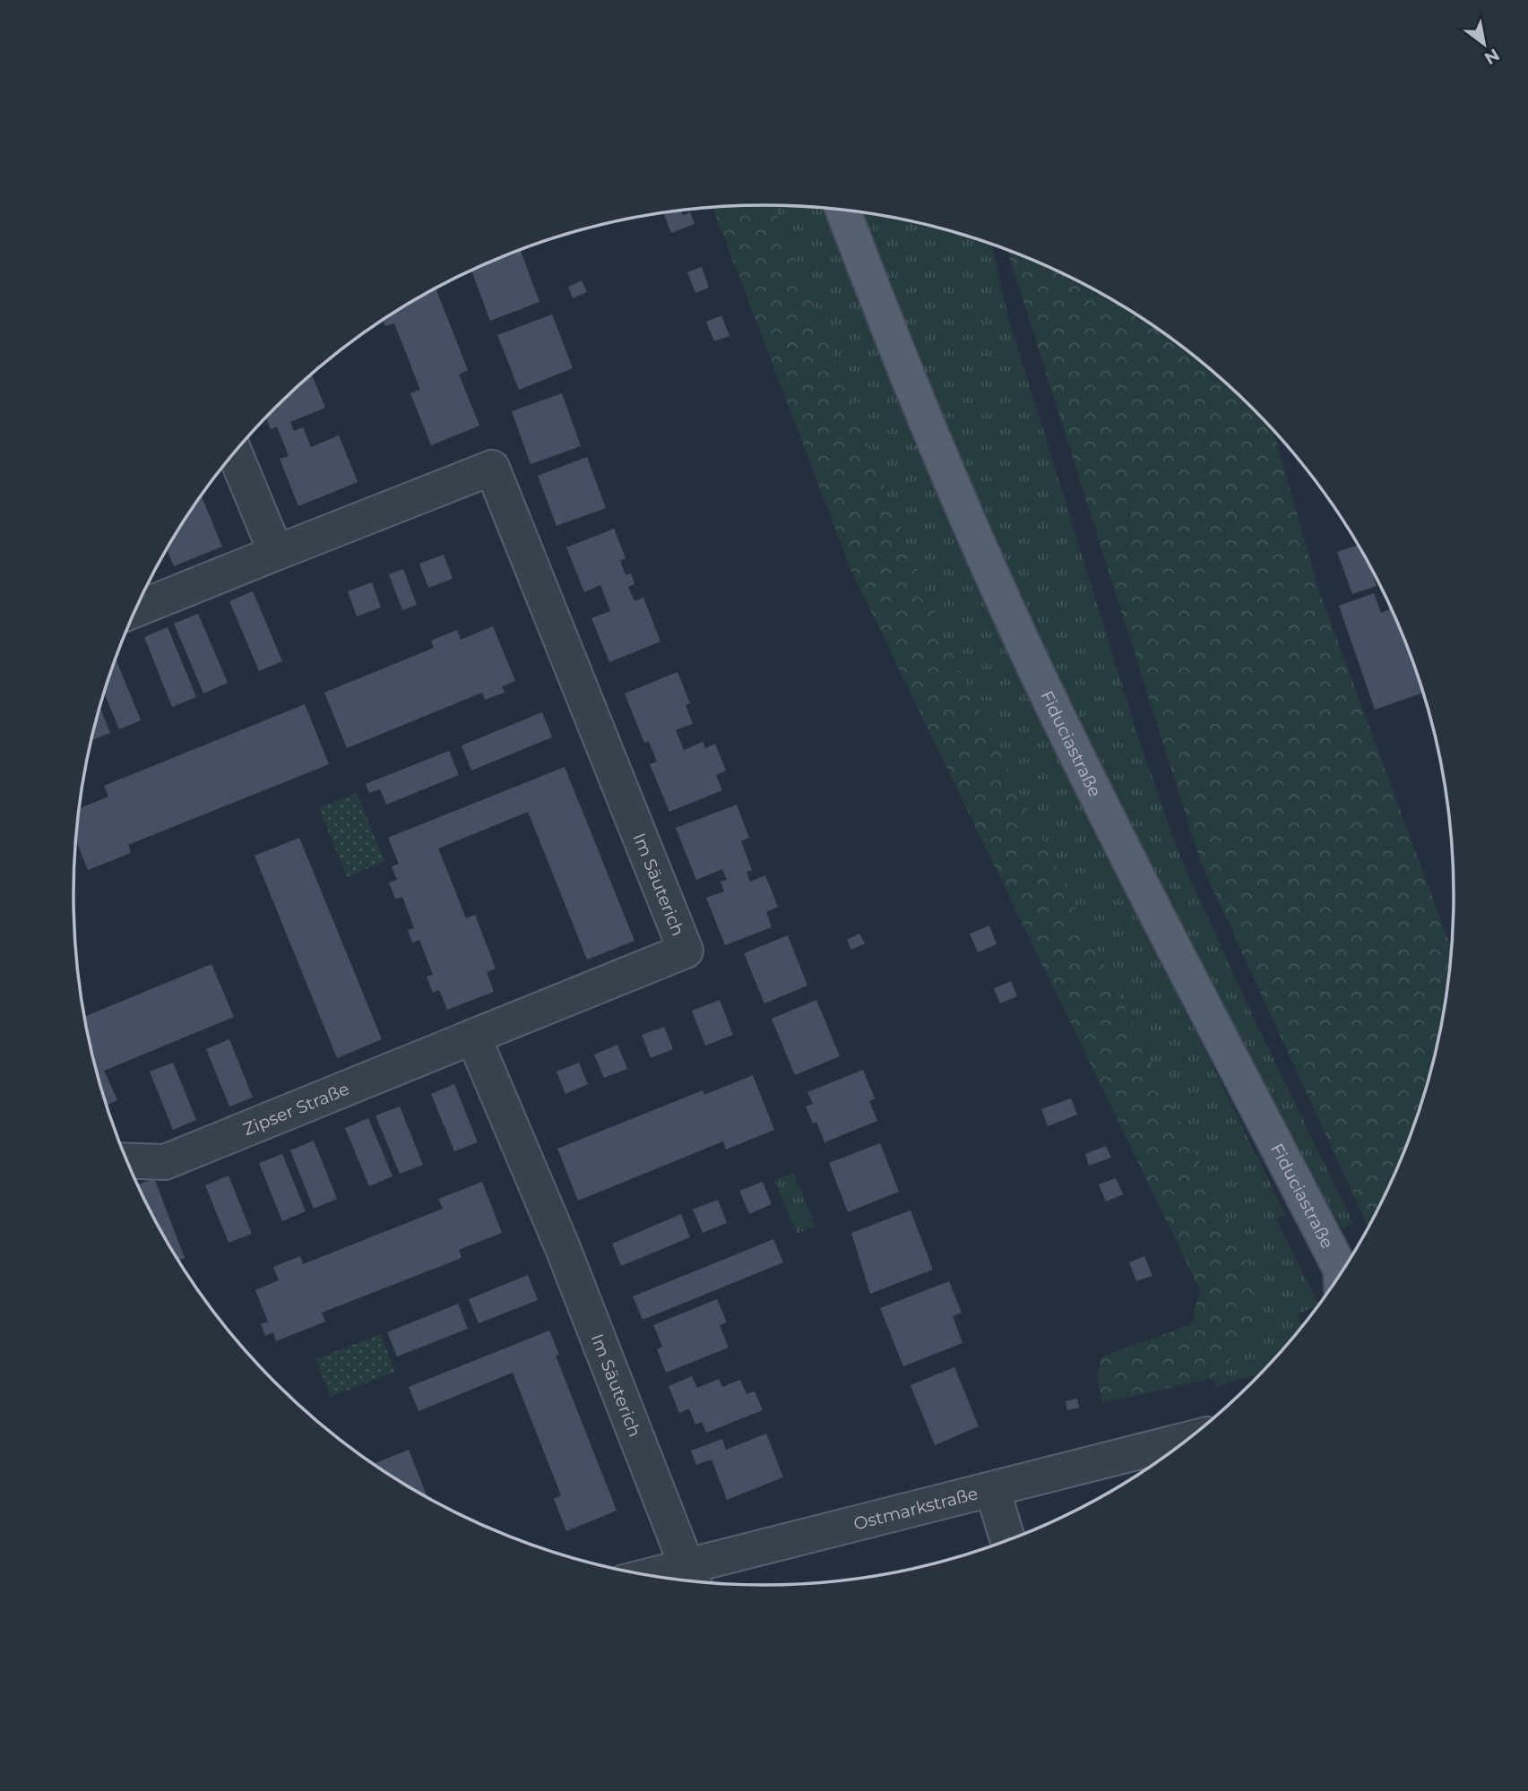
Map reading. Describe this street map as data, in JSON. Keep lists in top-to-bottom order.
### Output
{
  "streets": {
    "main road": ["Fiduciastraße"],
    "street": ["Im Säuterich", "Zipser Straße", "Ostmarkstraße"]
  },
  "crossings": [
    ["Im Säuterich", "Zipser Straße"],
    ["Im Säuterich", "Ostmarkstraße"]
  ],
  "north": "bottom right"
}
